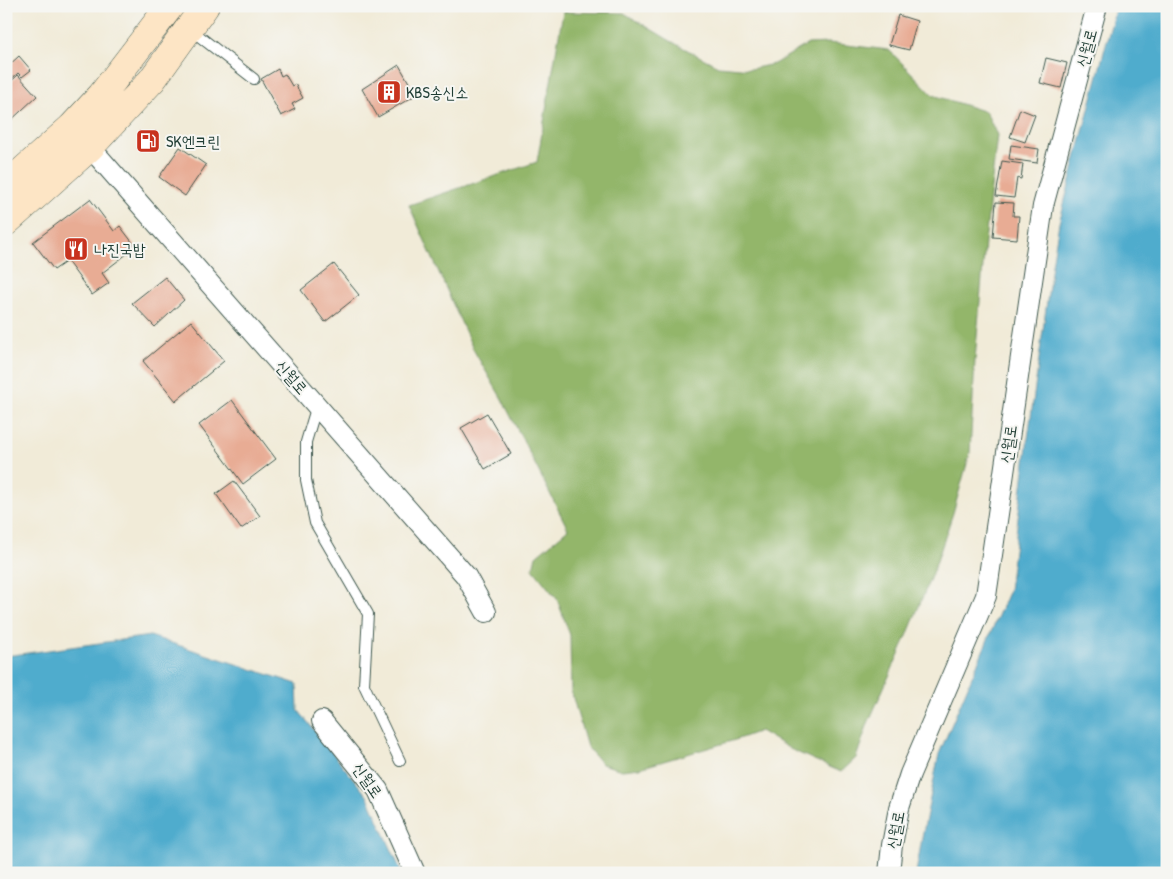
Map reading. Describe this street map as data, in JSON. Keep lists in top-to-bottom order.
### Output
{
  "streets": {
    "street": ["신월로"]
  },
  "places": {
    "building": ["KBS송신소"],
    "fuel station": ["SK엔크린"],
    "restaurant": ["나진국밥"]
  }
}
